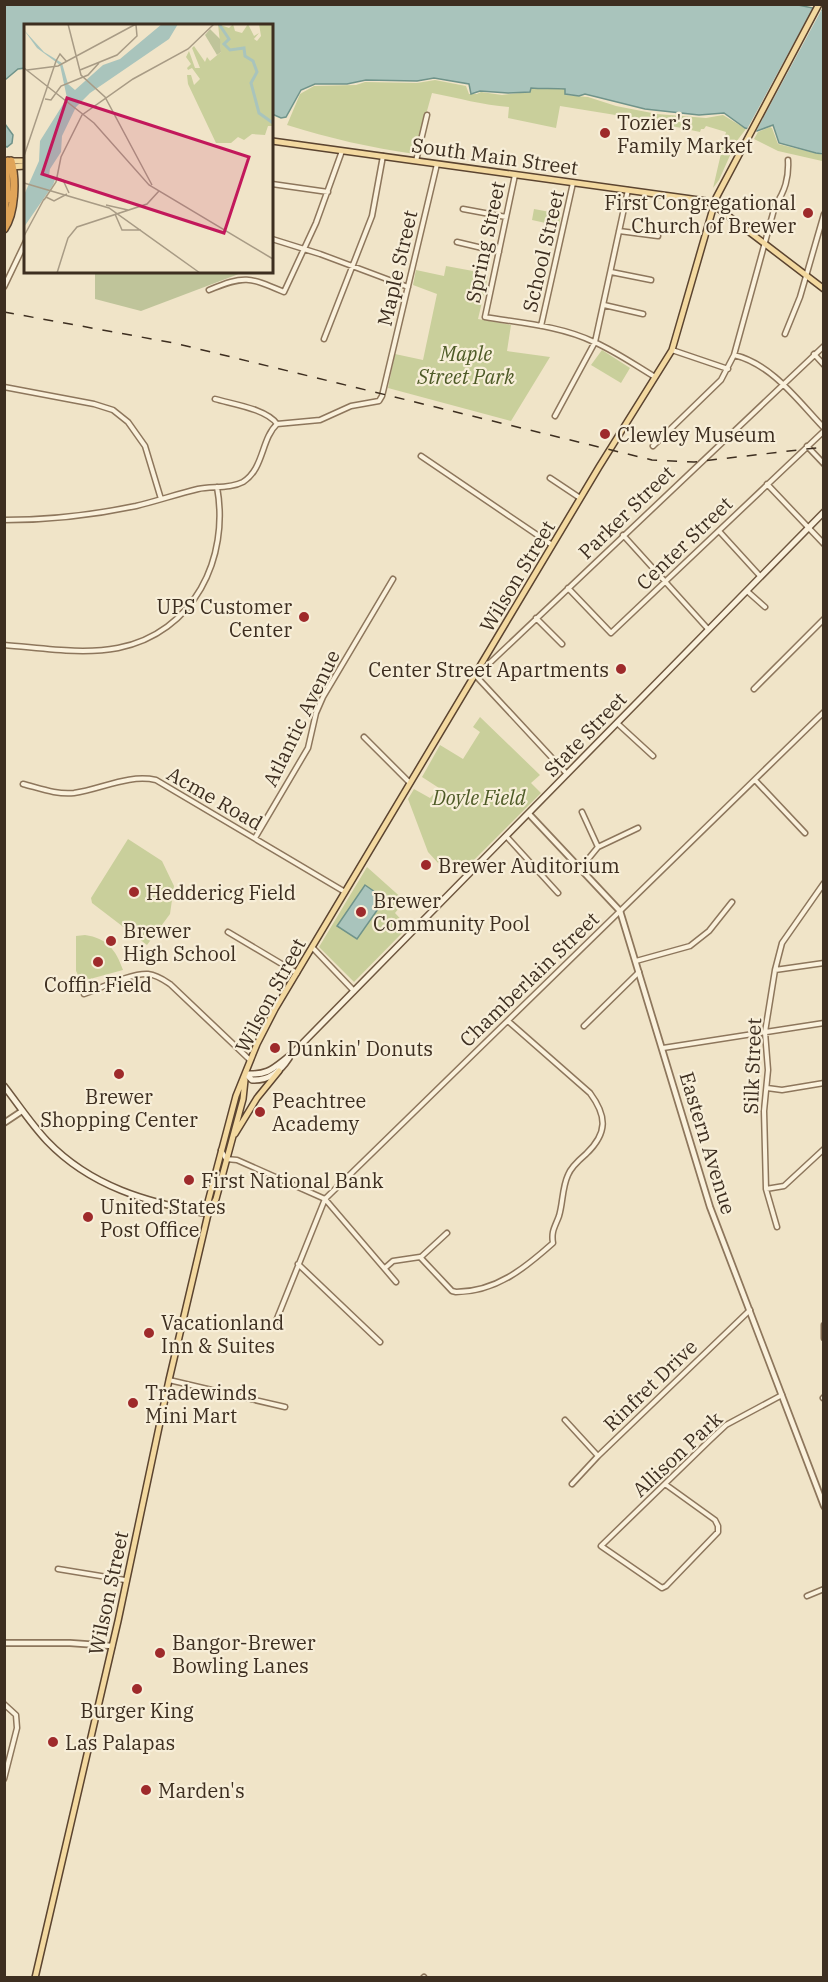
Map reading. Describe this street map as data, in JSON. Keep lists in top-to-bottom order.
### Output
{
  "streets": {
    "main road": ["South Main Street", "Wilson Street", "State Street"],
    "street": [
      "Spring Street",
      "School Street",
      "Maple Street",
      "Parker Street",
      "Center Street",
      "Atlantic Avenue",
      "Acme Road",
      "Chamberlain Street",
      "Silk Street",
      "Eastern Avenue",
      "Rinfret Drive",
      "Allison Park"
    ]
  },
  "crossings": [
    ["South Main Street", "Spring Street"],
    ["South Main Street", "School Street"],
    ["South Main Street", "Maple Street"],
    ["South Main Street", "Wilson Street"],
    ["Spring Street", "School Street"],
    ["Parker Street", "Center Street"],
    ["Parker Street", "Wilson Street"],
    ["Wilson Street", "State Street"],
    ["Wilson Street", "Acme Road"],
    ["Atlantic Avenue", "Acme Road"],
    ["State Street", "Eastern Avenue"],
    ["Chamberlain Street", "Eastern Avenue"],
    ["Eastern Avenue", "Rinfret Drive"],
    ["Eastern Avenue", "Allison Park"]
  ],
  "parks": ["Maple Street Park", "Doyle Field"],
  "places": [
    "Tozier's Family Market",
    "First Congregational Church of Brewer",
    "Clewley Museum",
    "UPS Customer Center",
    "Center Street Apartments",
    "Brewer Auditorium",
    "Heddericg Field",
    "Brewer Community Pool",
    "Brewer High School",
    "Coffin Field",
    "Dunkin' Donuts",
    "Brewer Shopping Center",
    "Peachtree Academy",
    "First National Bank",
    "United States Post Office",
    "Vacationland Inn & Suites",
    "Tradewinds Mini Mart",
    "Bangor-Brewer Bowling Lanes",
    "Burger King",
    "Las Palapas",
    "Marden's"
  ]
}
